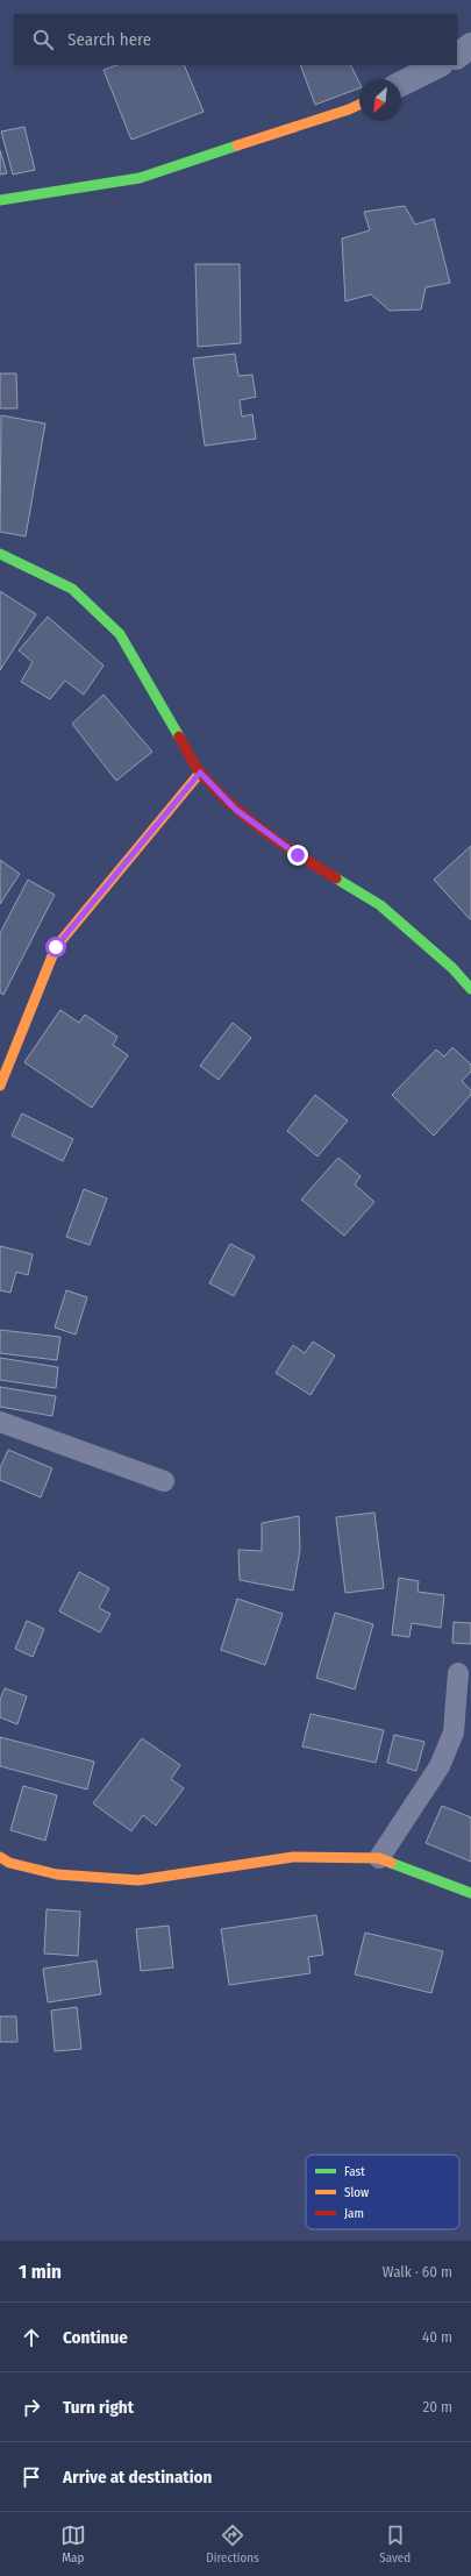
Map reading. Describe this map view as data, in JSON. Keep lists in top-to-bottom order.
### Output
{
  "legend": ["Fast", "Slow", "Jam"],
  "north": "bottom left",
  "page": {
    "search": "Search here",
    "heading": ["1 min", "Walk · 60 m"],
    "list": [
      ["Continue", "40 m"],
      ["Turn right", "20 m"],
      "Arrive at destination"
    ],
    "nav": ["Map", "Directions", "Saved"]
  }
}
